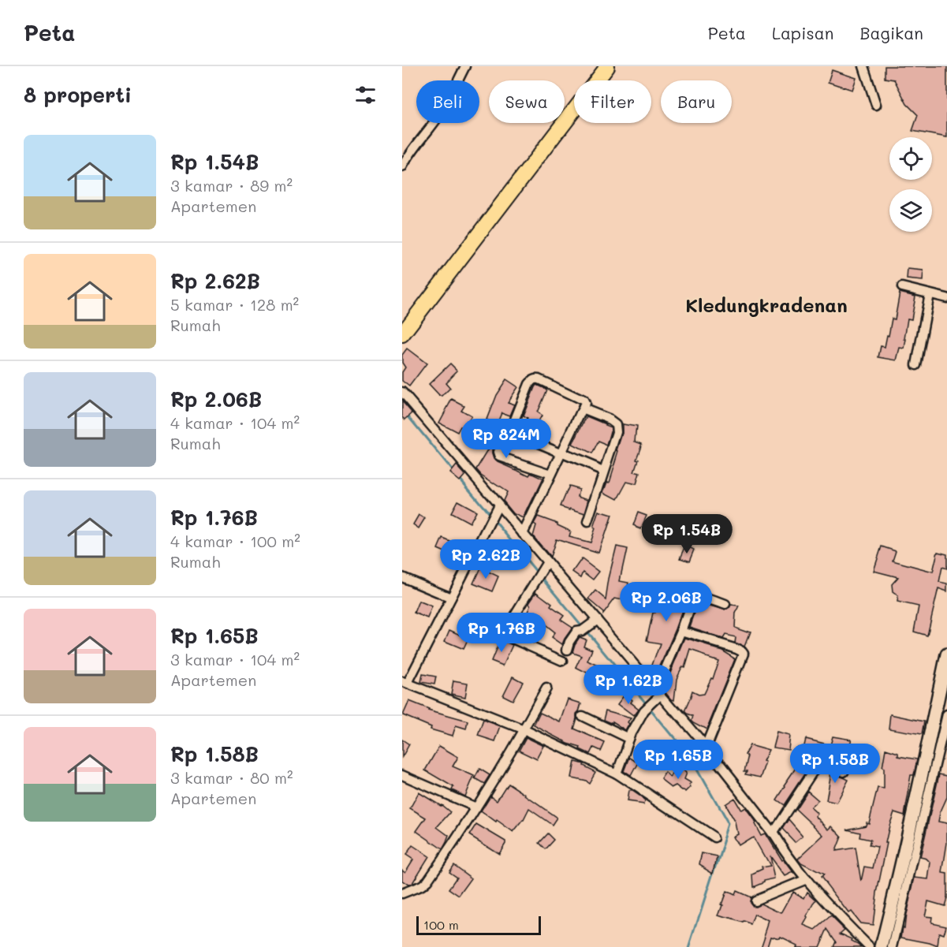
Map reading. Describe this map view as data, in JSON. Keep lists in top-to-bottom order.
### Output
{
  "districts": ["Kledungkradenan"],
  "scale_bar": "100 m",
  "page": {
    "header": "Peta",
    "nav": ["Peta", "Lapisan", "Bagikan"],
    "heading": "8 properti",
    "chip": [
      "Beli",
      "Sewa",
      "Filter",
      "Baru"
    ],
    "list": [
      {
        "name": "Rp 1.54B",
        "note": "3 kamar · 89 m² · Apartemen"
      },
      {
        "name": "Rp 2.62B",
        "note": "5 kamar · 128 m² · Rumah"
      },
      {
        "name": "Rp 2.06B",
        "note": "4 kamar · 104 m² · Rumah"
      },
      {
        "name": "Rp 1.76B",
        "note": "4 kamar · 100 m² · Rumah"
      },
      {
        "name": "Rp 1.65B",
        "note": "3 kamar · 104 m² · Apartemen"
      },
      {
        "name": "Rp 1.58B",
        "note": "3 kamar · 80 m² · Apartemen"
      }
    ],
    "price": [
      "Rp 824M",
      "Rp 1.54B",
      "Rp 2.62B",
      "Rp 2.06B",
      "Rp 1.76B",
      "Rp 1.62B",
      "Rp 1.65B",
      "Rp 1.58B"
    ],
    "scale": "100 m"
  }
}
